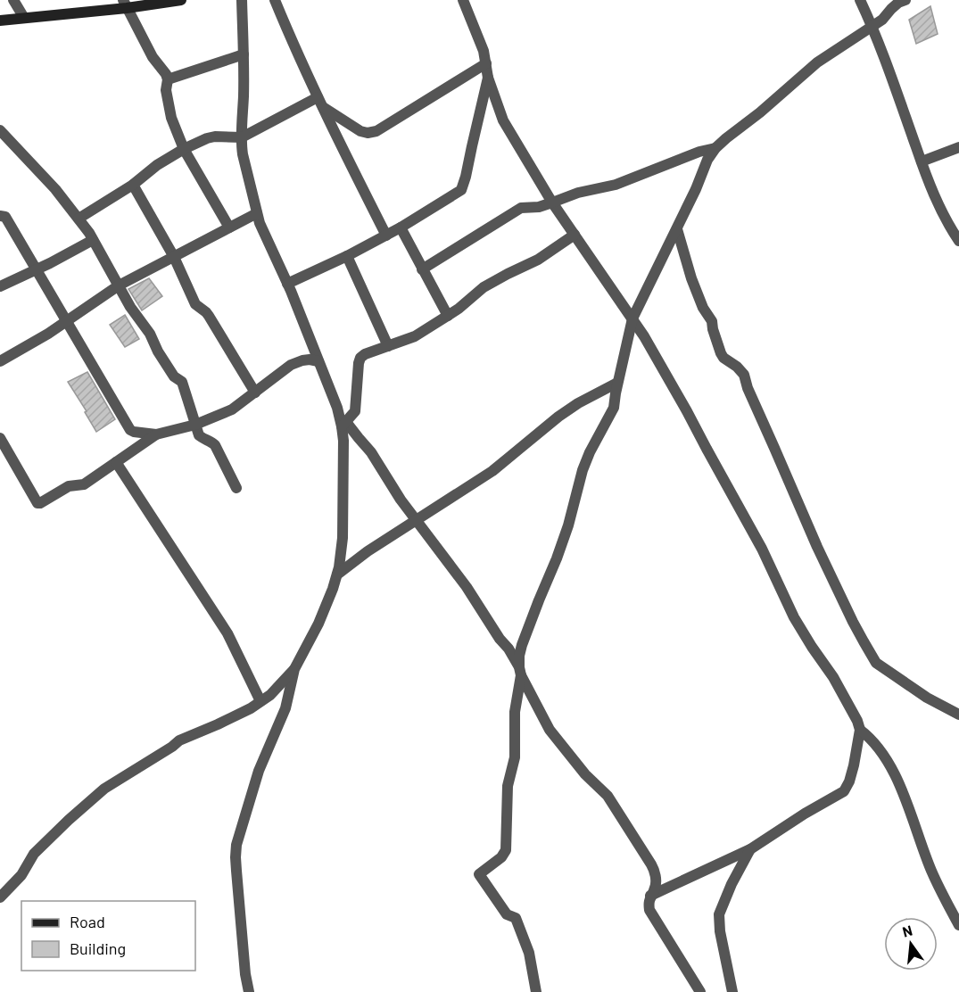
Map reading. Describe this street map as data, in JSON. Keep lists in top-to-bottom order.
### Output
{
  "legend": ["Road", "Building"],
  "north": "top"
}
